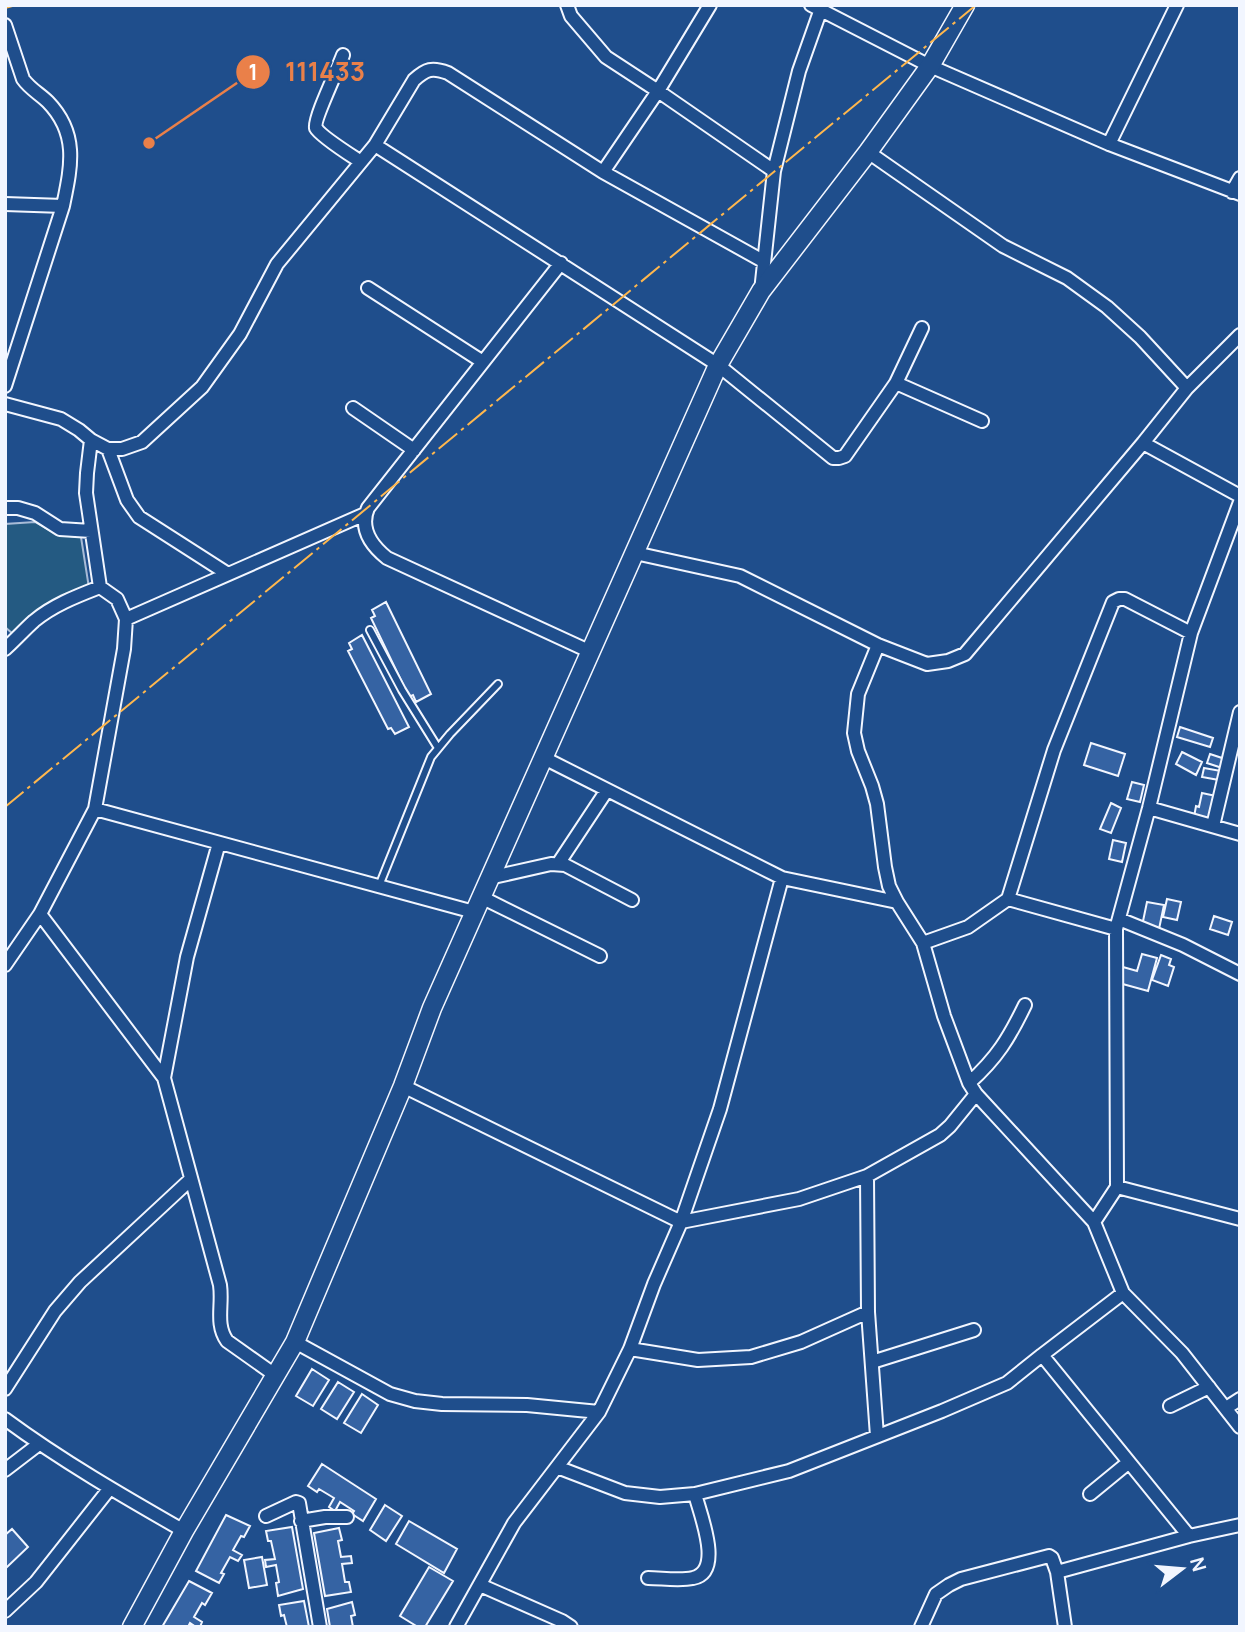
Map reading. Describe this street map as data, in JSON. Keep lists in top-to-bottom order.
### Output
{
  "places": ["111433"],
  "north": "right"
}
